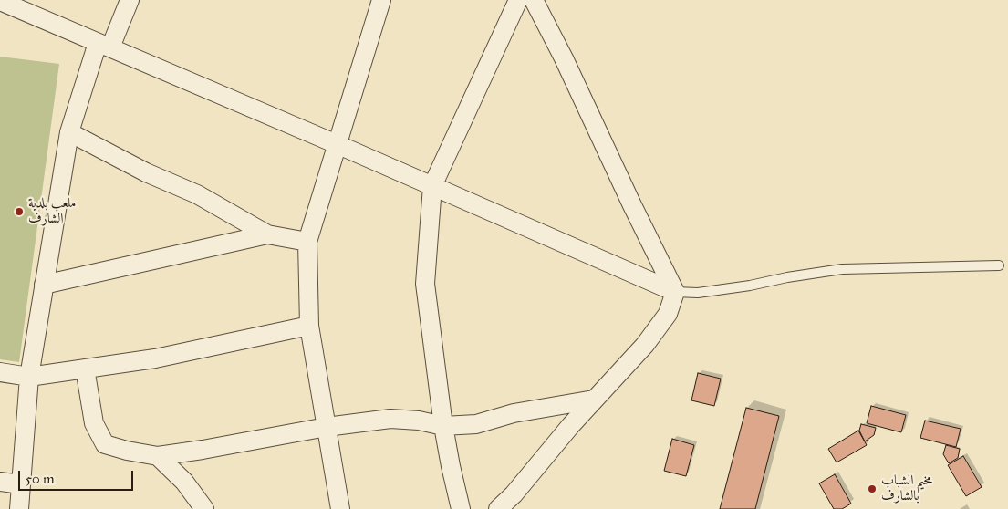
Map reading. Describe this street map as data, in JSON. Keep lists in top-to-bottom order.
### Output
{
  "places": ["ملعب بلدية الشارف", "مخيم الشباب بالشارف"],
  "scale_bar": "50 m"
}
